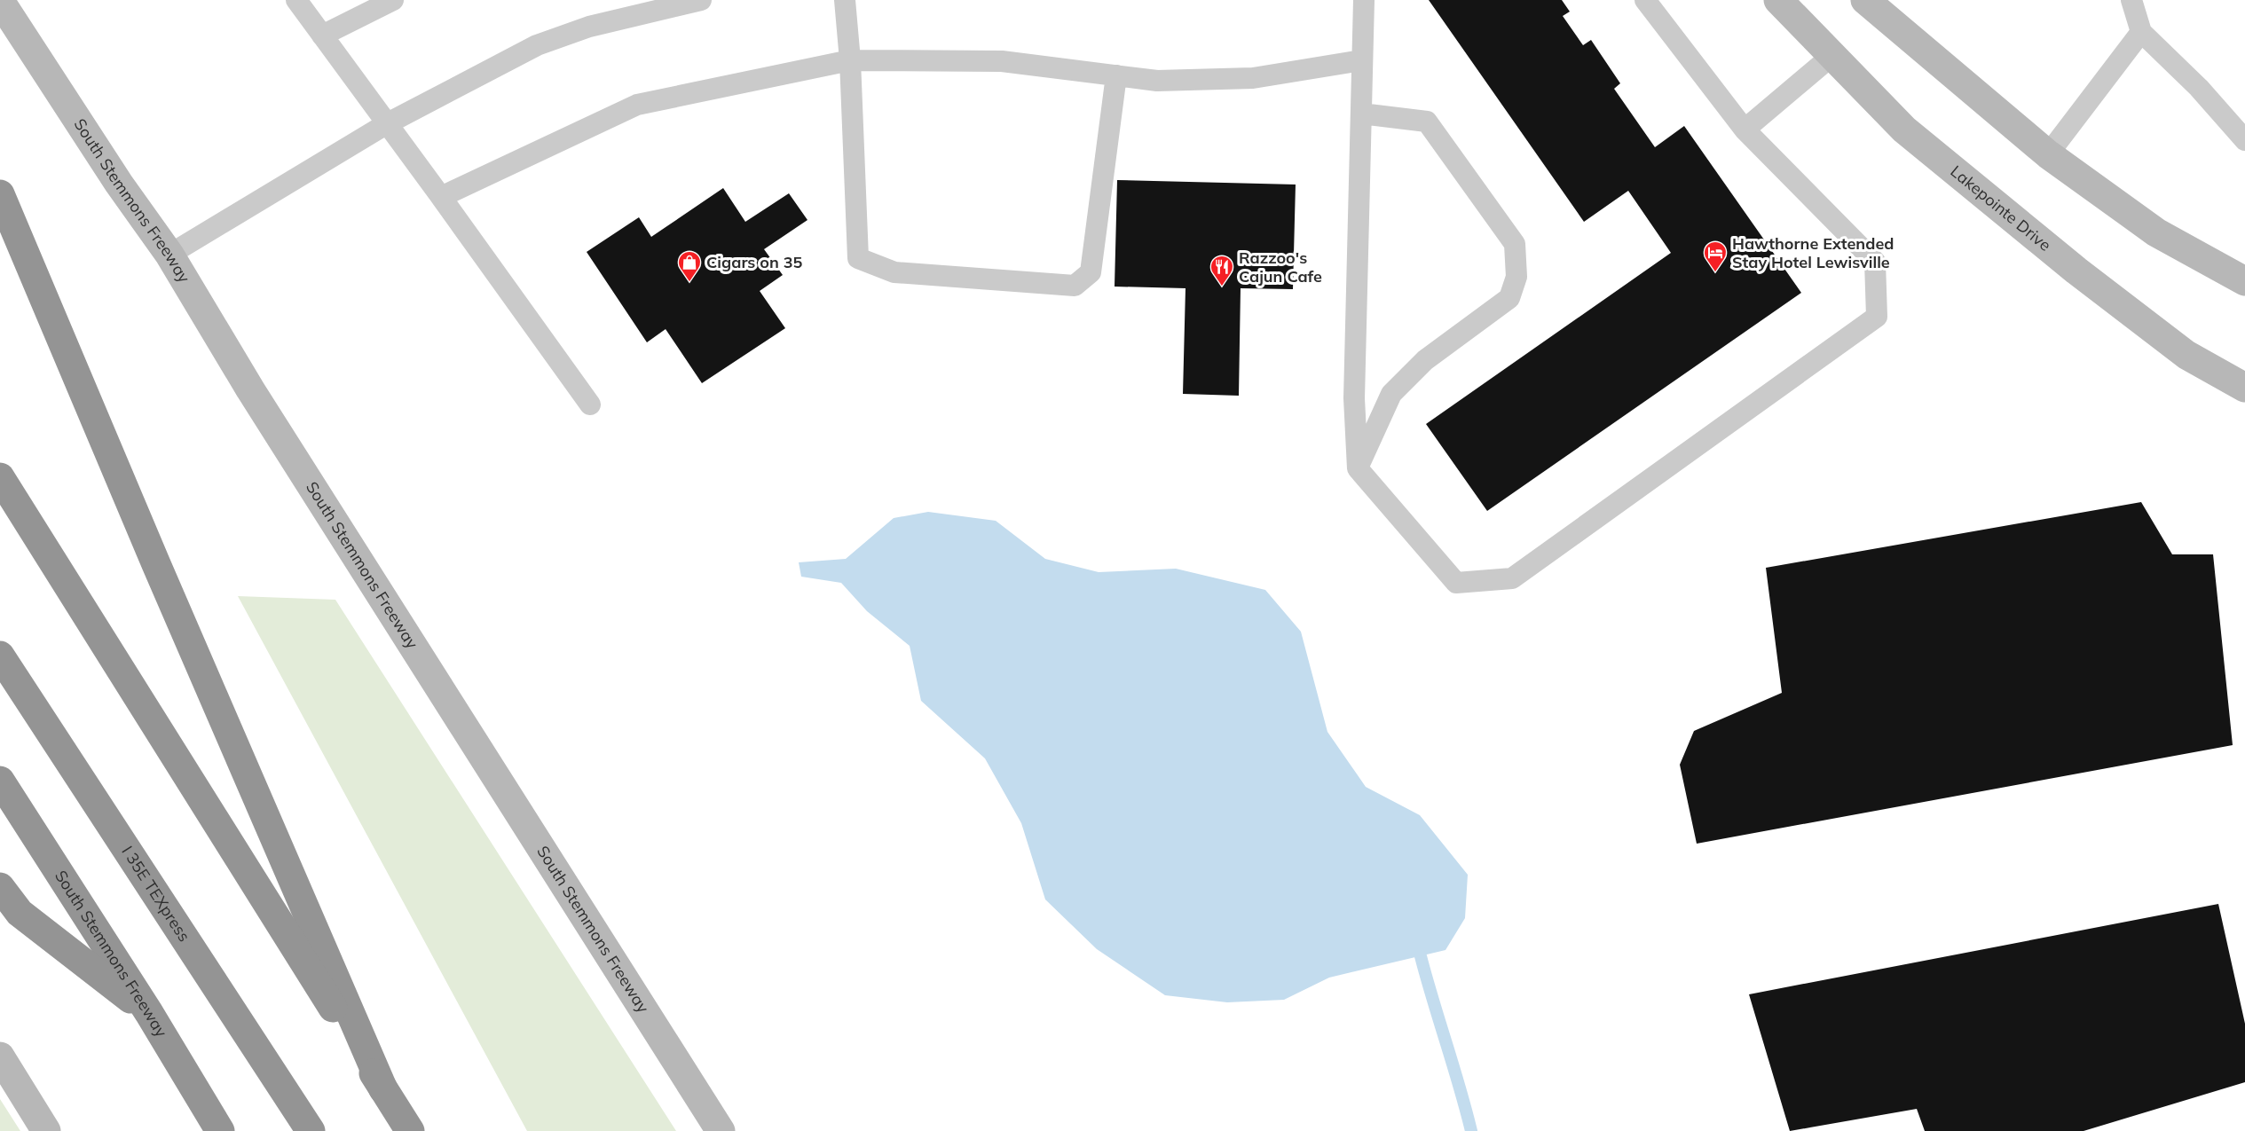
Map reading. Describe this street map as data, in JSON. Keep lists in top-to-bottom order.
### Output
{
  "streets": {
    "highway": ["South Stemmons Freeway", "I 35E TEXpress"],
    "main road": ["Lakepointe Drive"]
  },
  "places": {
    "hotel": ["Hawthorne Extended Stay Hotel Lewisville"],
    "shop": ["Cigars on 35"],
    "restaurant": ["Razzoo's Cajun Cafe"]
  }
}
